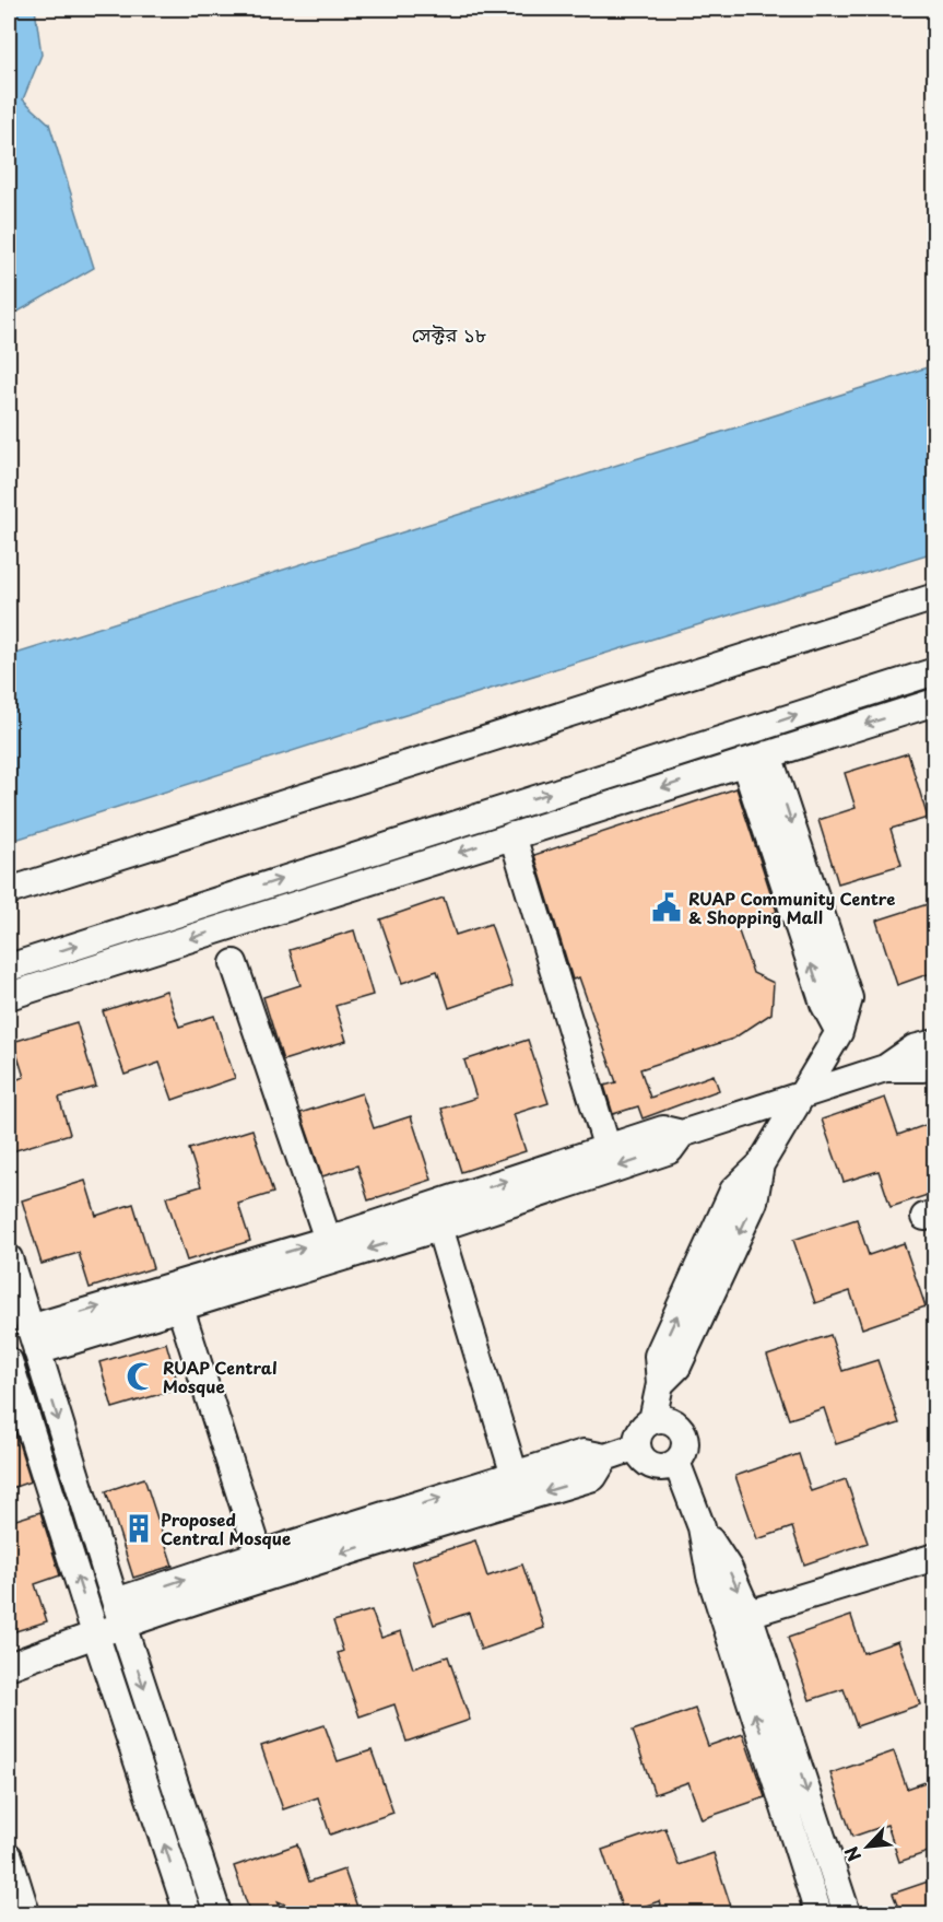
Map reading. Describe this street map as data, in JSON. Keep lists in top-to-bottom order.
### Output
{
  "districts": ["সেক্টর ১৮"],
  "places": {
    "public building": ["RUAP Community Centre & Shopping Mall"],
    "mosque": ["RUAP Central Mosque"],
    "building": ["Proposed Central Mosque"]
  },
  "north": "bottom left"
}
